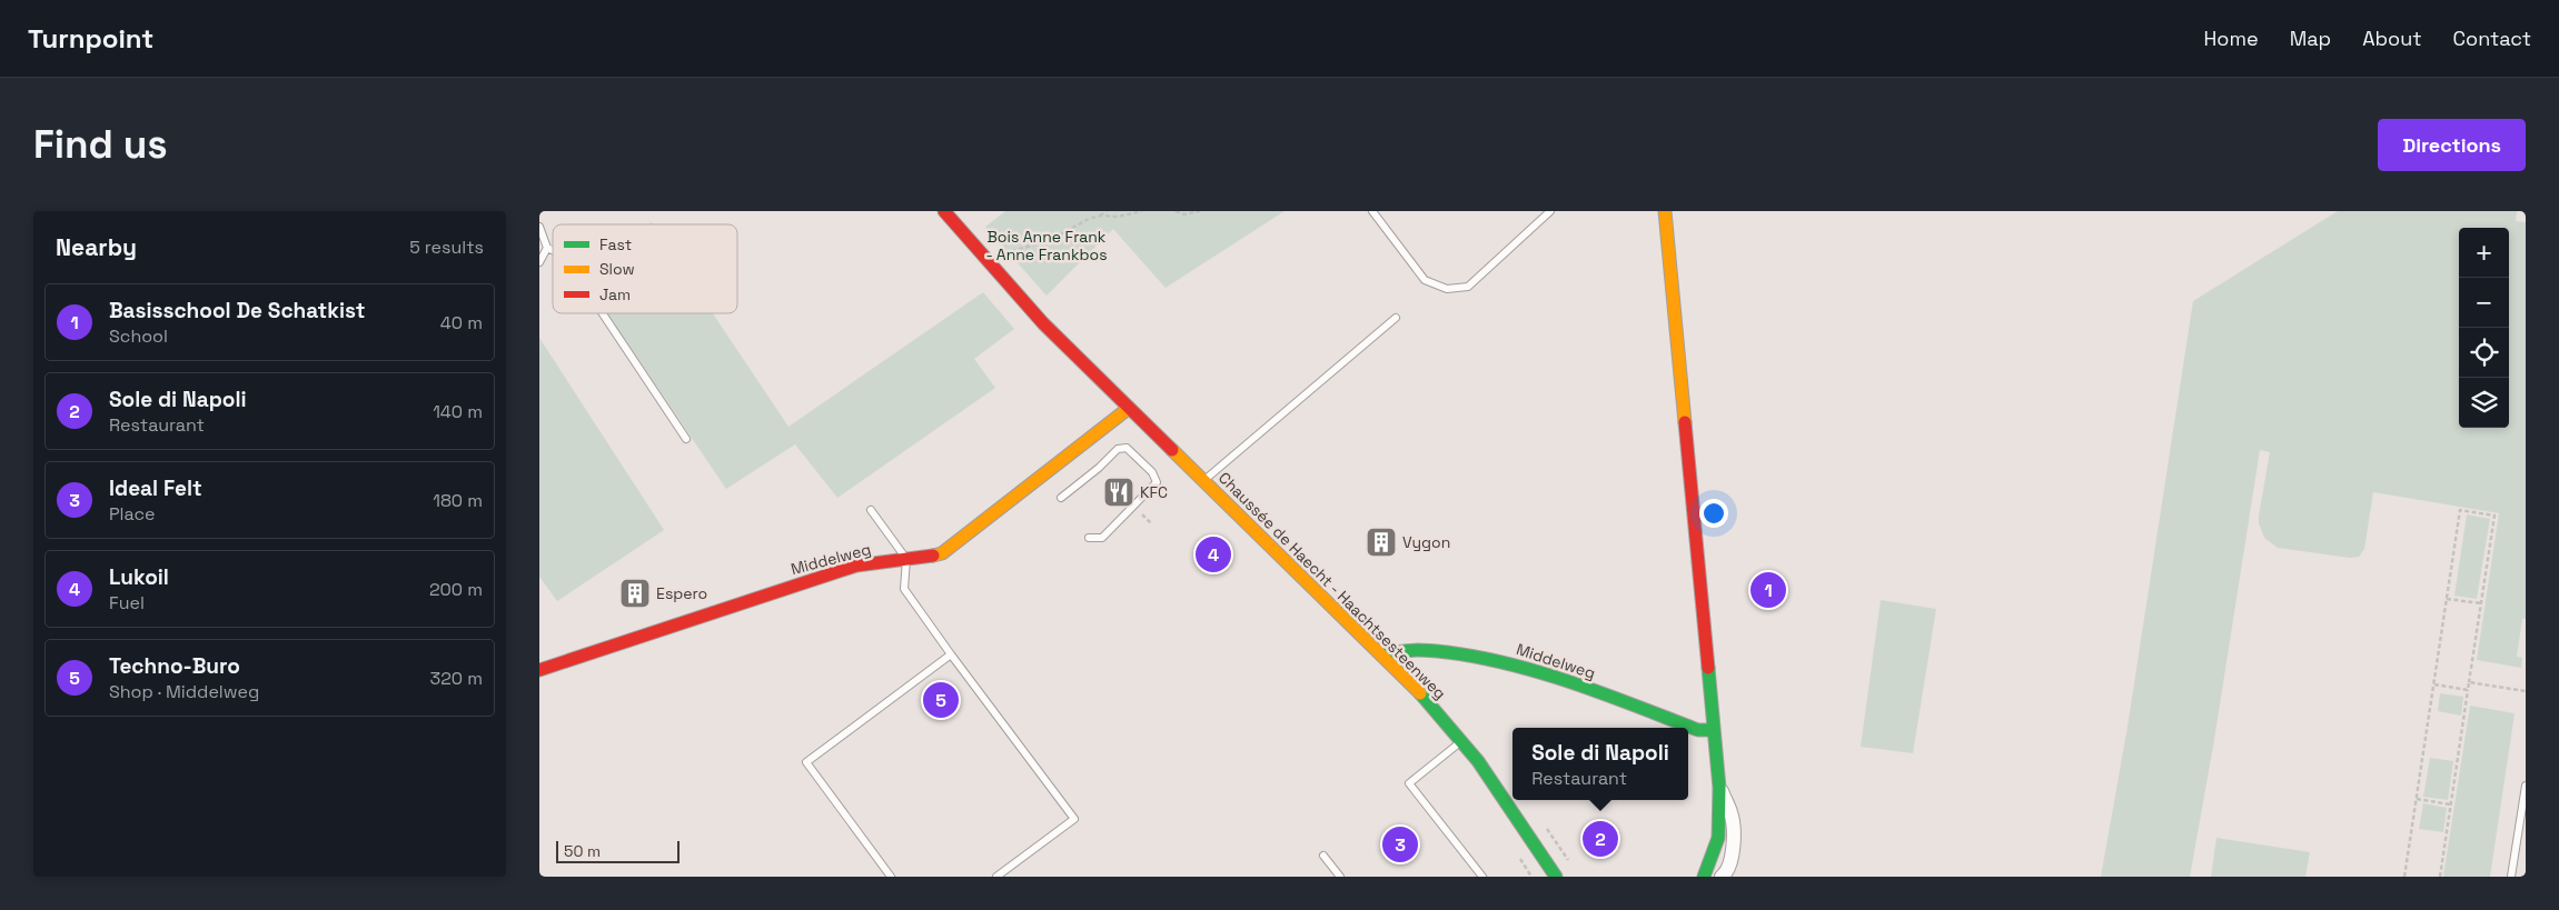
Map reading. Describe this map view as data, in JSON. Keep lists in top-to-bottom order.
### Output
{
  "streets": {
    "street": ["Middelweg", "Chaussée de Haecht - Haachtsesteenweg"]
  },
  "crossings": [
    ["Middelweg", "Chaussée de Haecht - Haachtsesteenweg"]
  ],
  "parks": ["Bois Anne Frank - Anne Frankbos"],
  "places": {
    "restaurant": ["KFC"],
    "building": ["Vygon", "Espero"]
  },
  "legend": ["Fast", "Slow", "Jam"],
  "scale_bar": "50 m",
  "page": {
    "header": "Turnpoint",
    "nav": [
      "Home",
      "Map",
      "About",
      "Contact"
    ],
    "buttons": "Directions",
    "title": "Find us",
    "heading": ["Nearby", "5 results"],
    "map_buttons": ["+", "−"],
    "list": [
      {
        "mark": "1",
        "name": "Basisschool De Schatkist",
        "note": "School",
        "value": "40 m"
      },
      {
        "mark": "2",
        "name": "Sole di Napoli",
        "note": "Restaurant",
        "value": "140 m"
      },
      {
        "mark": "3",
        "name": "Ideal Felt",
        "note": "Place",
        "value": "180 m"
      },
      {
        "mark": "4",
        "name": "Lukoil",
        "note": "Fuel",
        "value": "200 m"
      },
      {
        "mark": "5",
        "name": "Techno-Buro",
        "note": "Shop · Middelweg",
        "value": "320 m"
      }
    ],
    "pins": [
      "4",
      "1",
      "5",
      "2",
      "3"
    ],
    "popup": ["Sole di Napoli", "Restaurant"],
    "scale": "50 m"
  }
}
